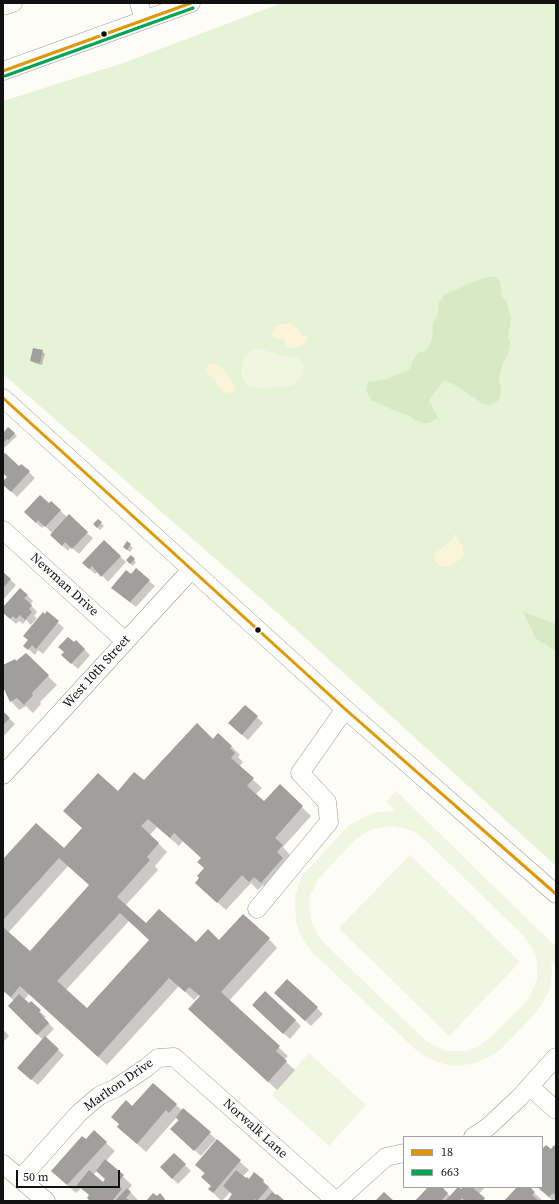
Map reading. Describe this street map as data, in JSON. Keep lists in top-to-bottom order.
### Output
{
  "streets": {
    "street": [
      "Newman Drive",
      "West 10th Street",
      "Marlton Drive",
      "Norwalk Lane"
    ]
  },
  "crossings": [
    ["Newman Drive", "West 10th Street"],
    ["Marlton Drive", "Norwalk Lane"]
  ],
  "lines": ["transit line 18", "transit line 663"],
  "legend": ["18", "663"],
  "scale_bar": "50 m"
}
